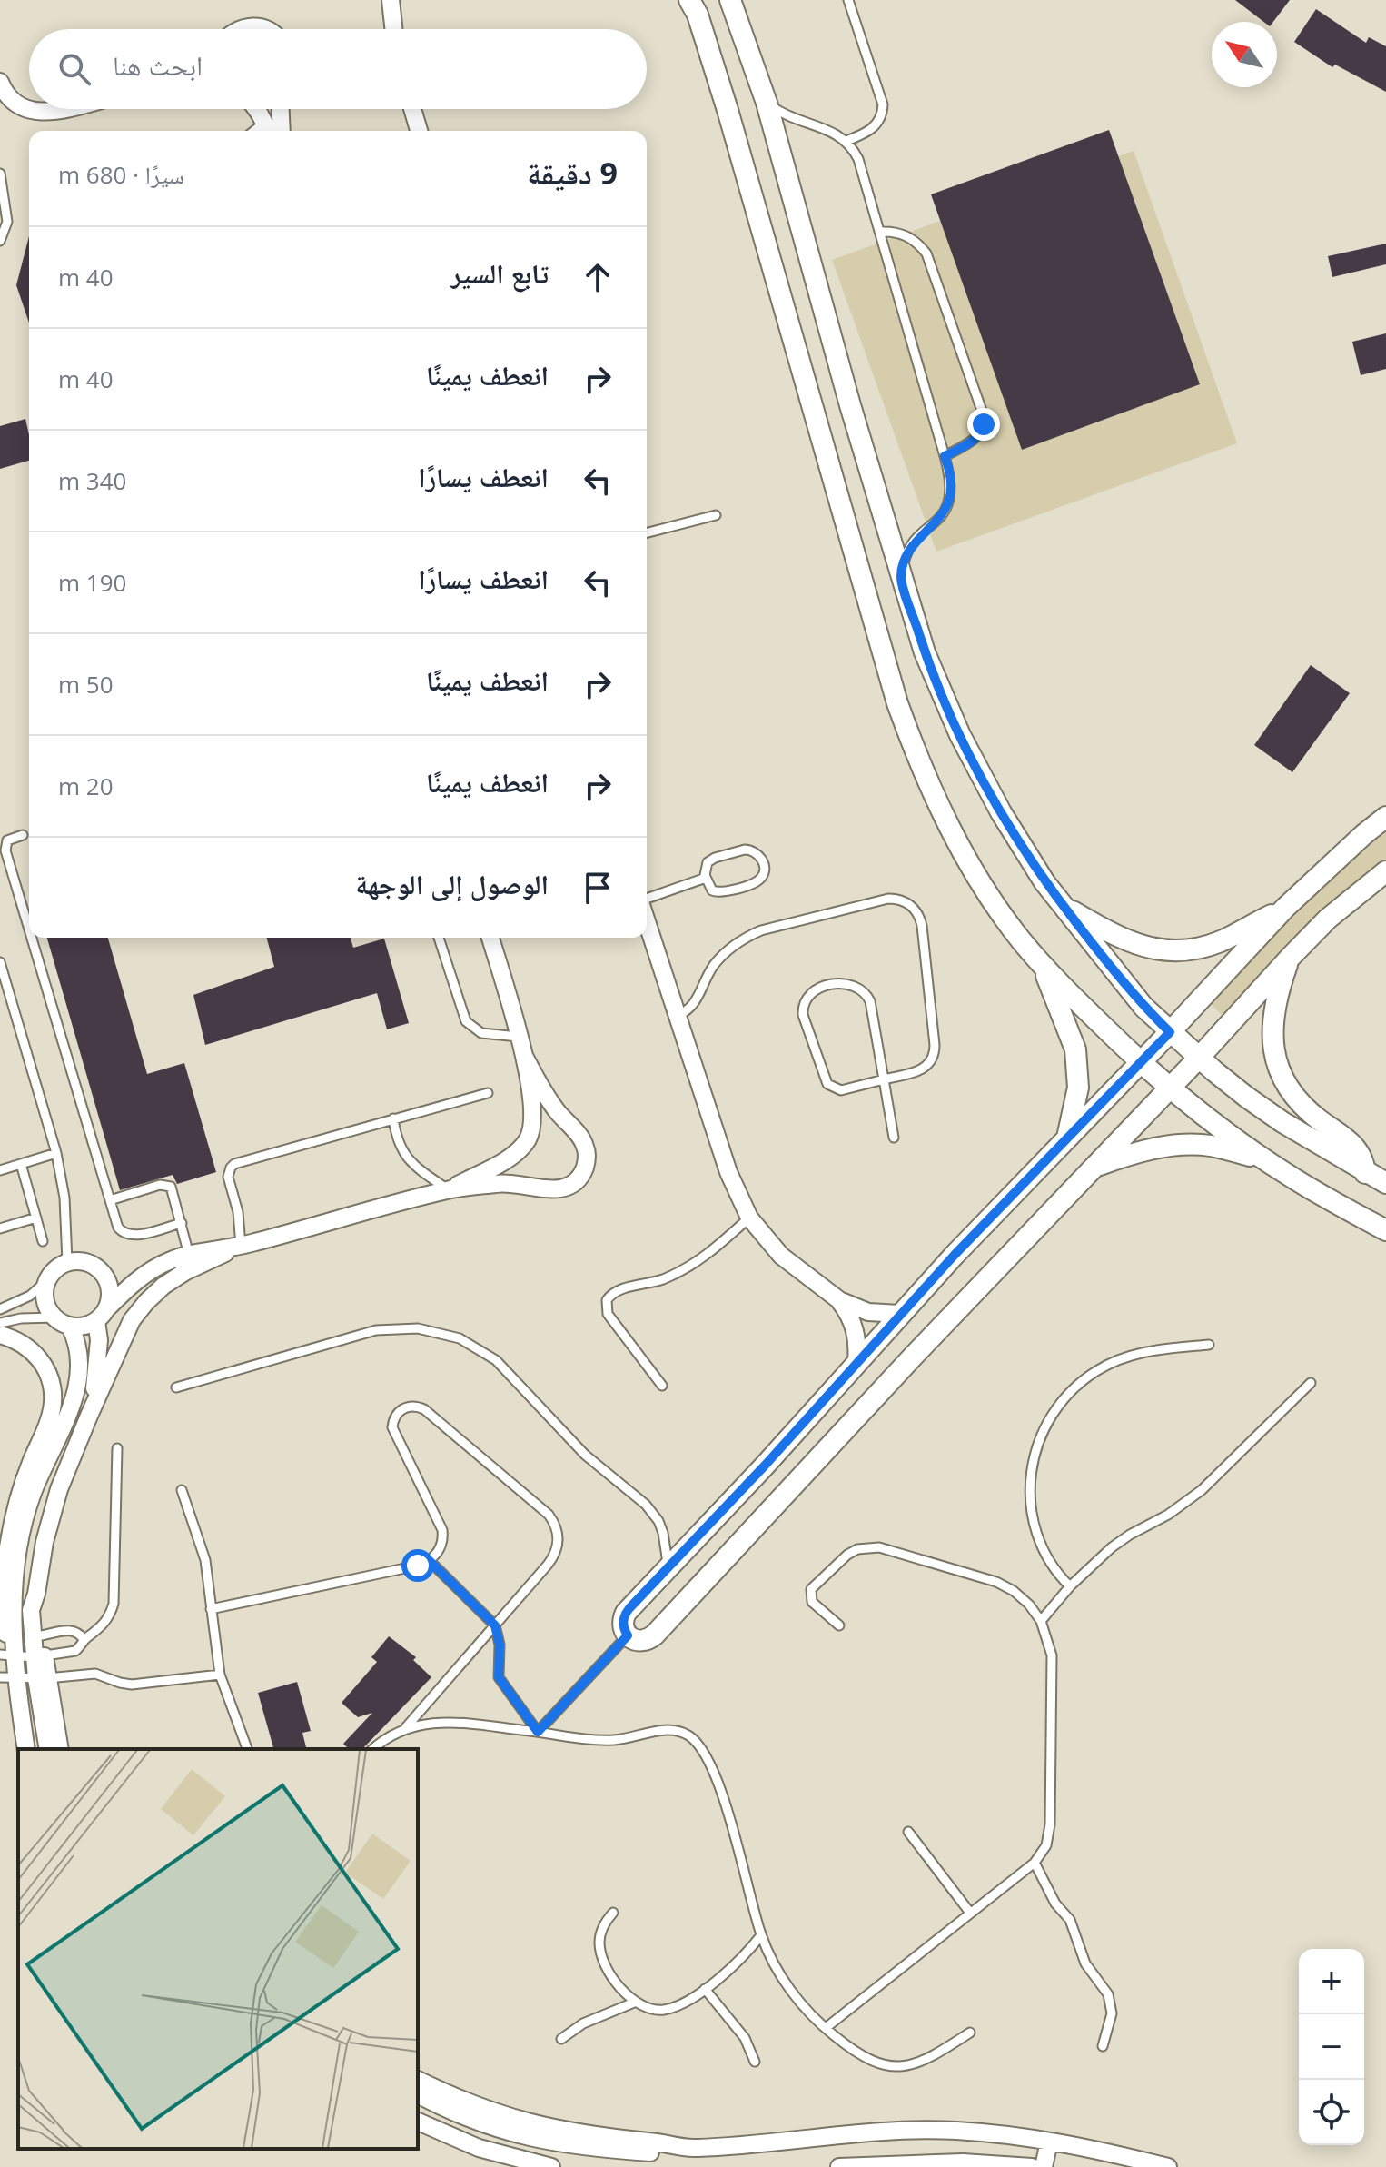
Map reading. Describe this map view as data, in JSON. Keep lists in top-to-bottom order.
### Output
{
  "north": "top left",
  "page": {
    "search": "ابحث هنا",
    "heading": ["9 دقيقة", "سيرًا · 680 m"],
    "list": [
      ["تابع السير", "40 m"],
      ["انعطف يمينًا", "40 m"],
      ["انعطف يسارًا", "340 m"],
      ["انعطف يسارًا", "190 m"],
      ["انعطف يمينًا", "50 m"],
      ["انعطف يمينًا", "20 m"],
      "الوصول إلى الوجهة"
    ],
    "map_buttons": ["+", "−"]
  }
}
